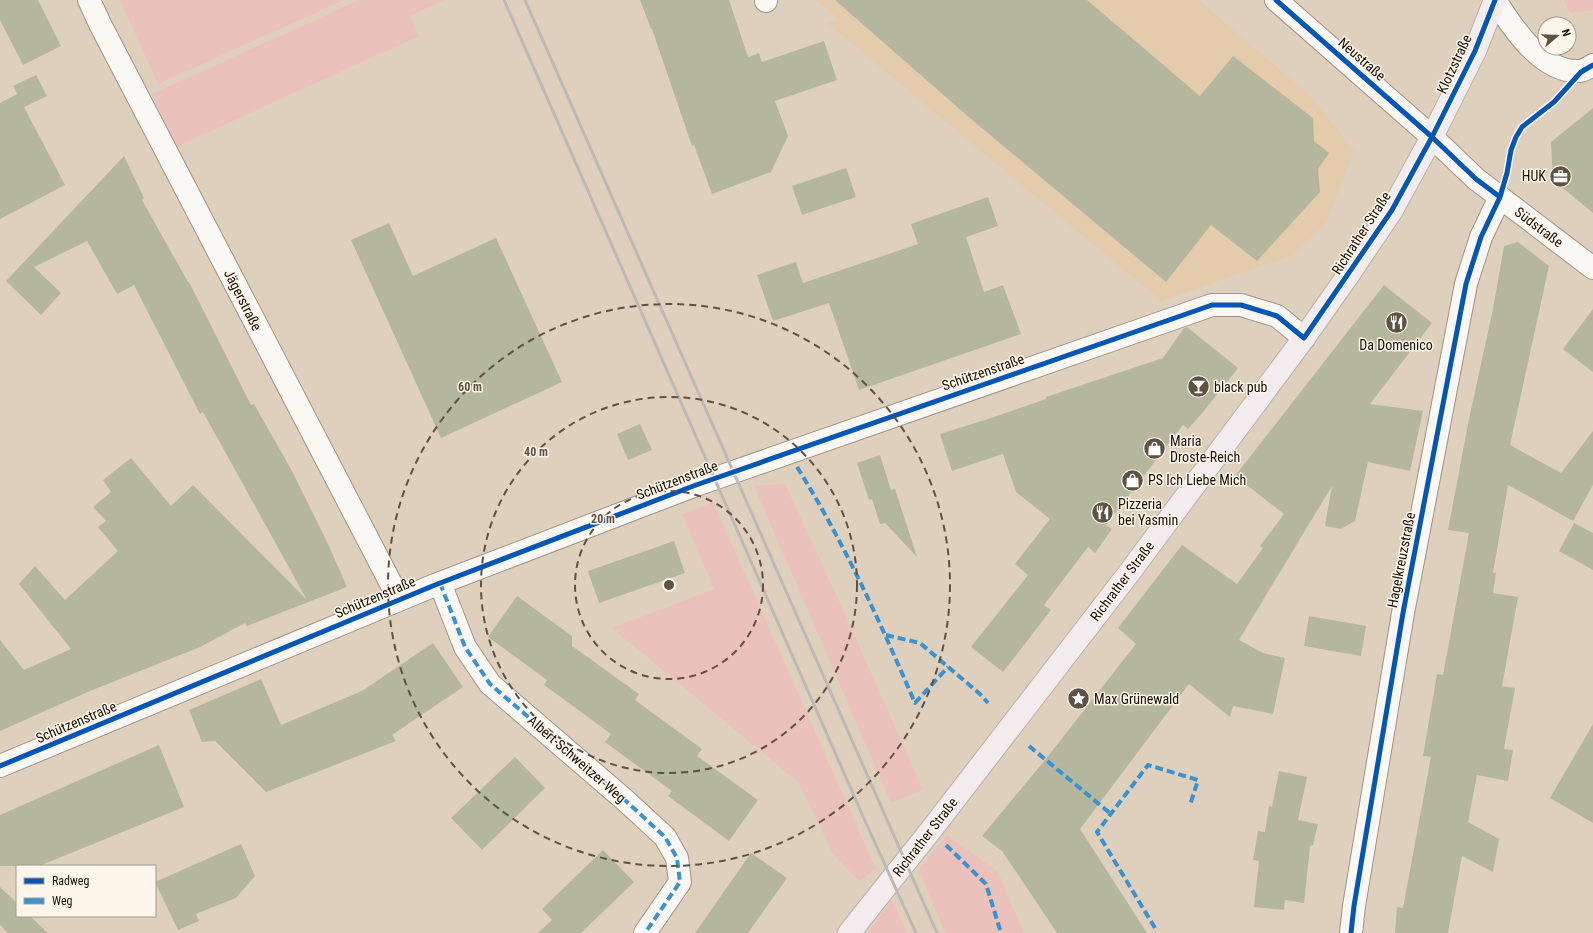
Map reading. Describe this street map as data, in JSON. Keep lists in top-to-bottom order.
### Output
{
  "streets": {
    "main road": ["Klotzstraße", "Richrather Straße"],
    "street": [
      "Neustraße",
      "Südstraße",
      "Jägerstraße",
      "Schützenstraße",
      "Hagelkreuzstraße",
      "Albert-Schweitzer-Weg"
    ]
  },
  "crossings": [
    ["Neustraße", "Klotzstraße"],
    ["Neustraße", "Südstraße"],
    ["Neustraße", "Richrather Straße"],
    ["Klotzstraße", "Südstraße"],
    ["Klotzstraße", "Richrather Straße"],
    ["Südstraße", "Richrather Straße"],
    ["Südstraße", "Hagelkreuzstraße"],
    ["Richrather Straße", "Schützenstraße"],
    ["Jägerstraße", "Schützenstraße"],
    ["Schützenstraße", "Albert-Schweitzer-Weg"]
  ],
  "places": {
    "office": ["HUK"],
    "restaurant": ["Da Domenico", "Pizzeria bei Yasmin"],
    "bar": ["black pub"],
    "shop": ["Maria Droste-Reich", "PS Ich Liebe Mich"],
    "place": ["Max Grünewald"]
  },
  "legend": ["Radweg", "Weg"],
  "north": "right",
  "rings": ["60 m", "40 m", "20 m"]
}
